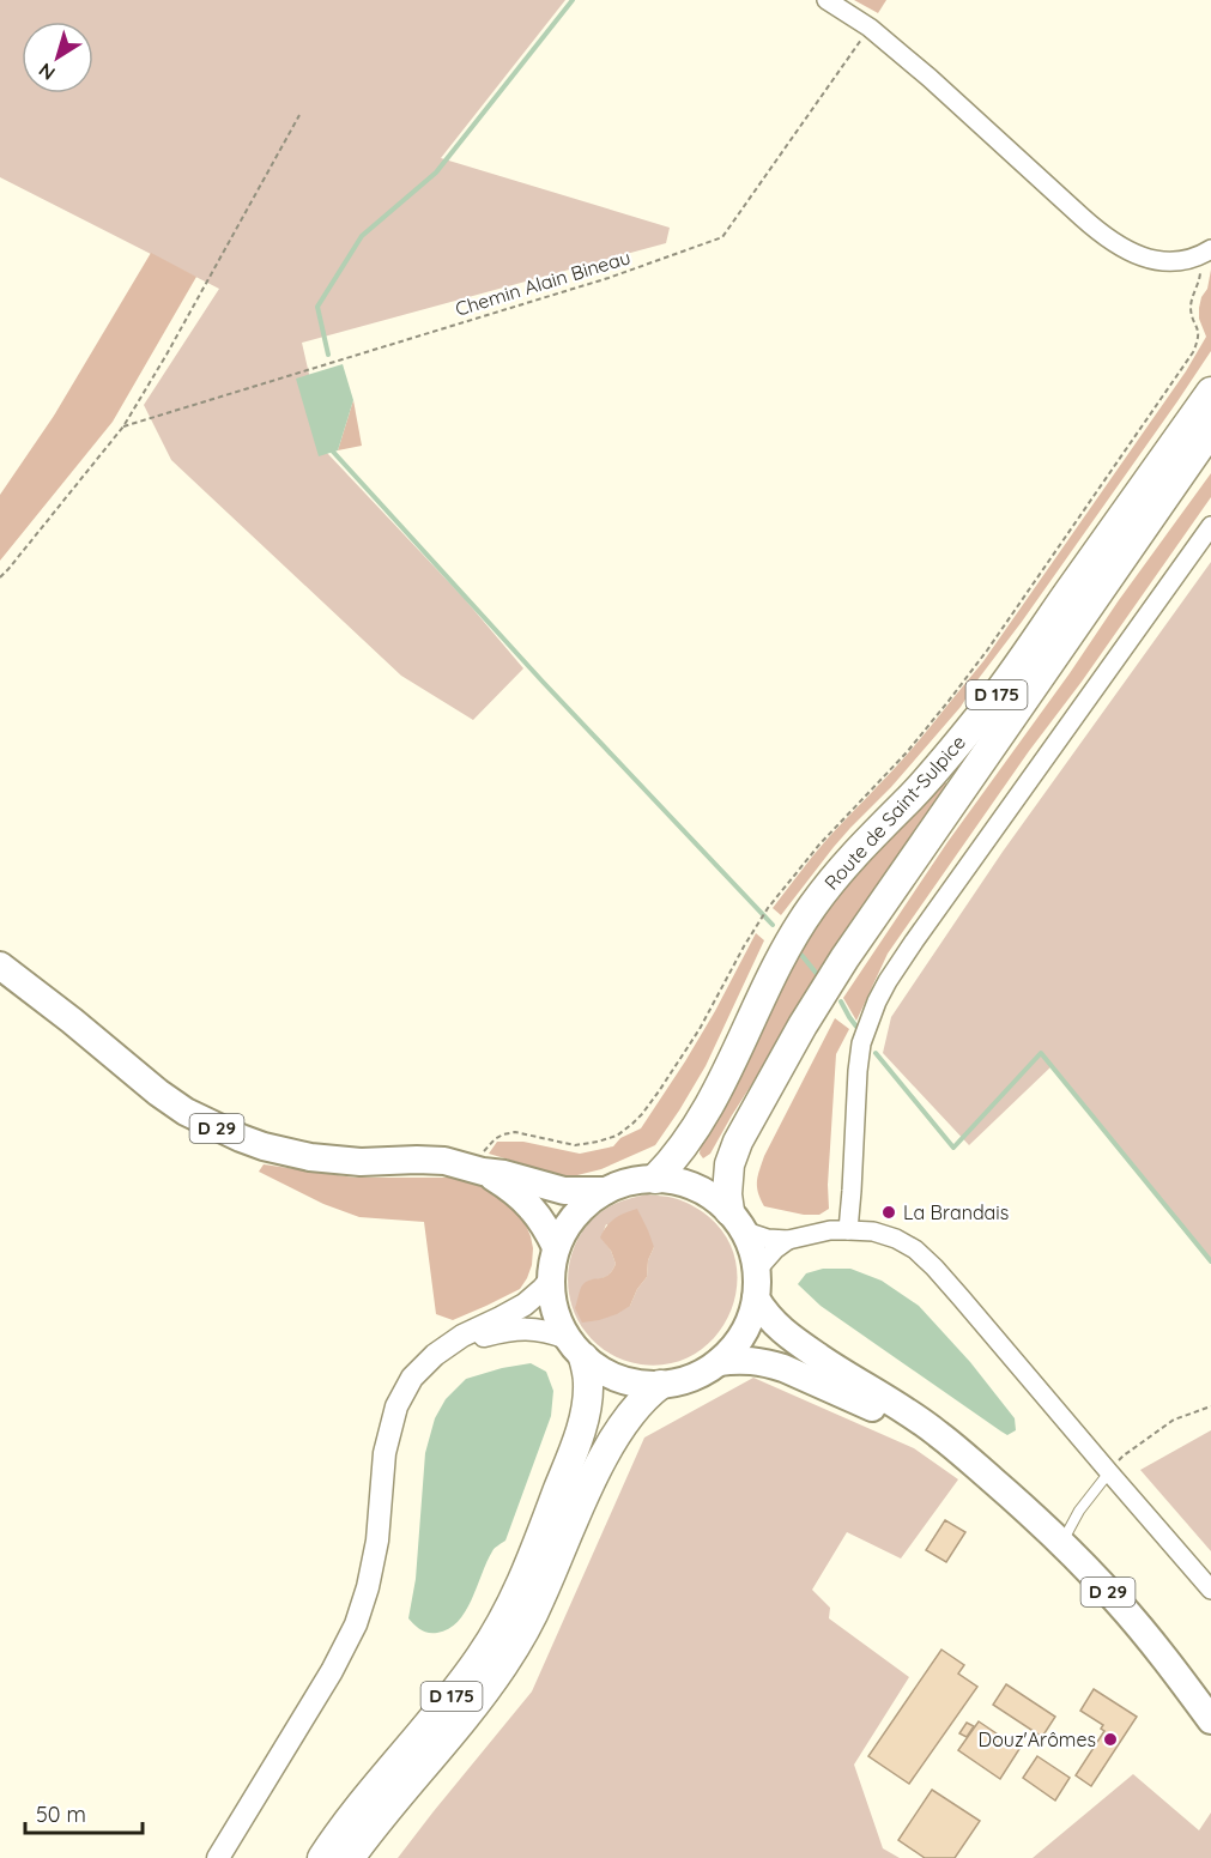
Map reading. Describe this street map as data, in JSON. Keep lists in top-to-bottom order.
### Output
{
  "streets": {
    "highway": ["D 175", "Route de Saint-Sulpice"],
    "main road": ["D 29"],
    "path": ["Chemin Alain Bineau"]
  },
  "crossings": [
    ["D 175", "Route de Saint-Sulpice"],
    ["D 175", "D 29"],
    ["Route de Saint-Sulpice", "D 29"]
  ],
  "places": ["La Brandais", "Douz'Arômes"],
  "scale_bar": "50 m",
  "north": "bottom left"
}
